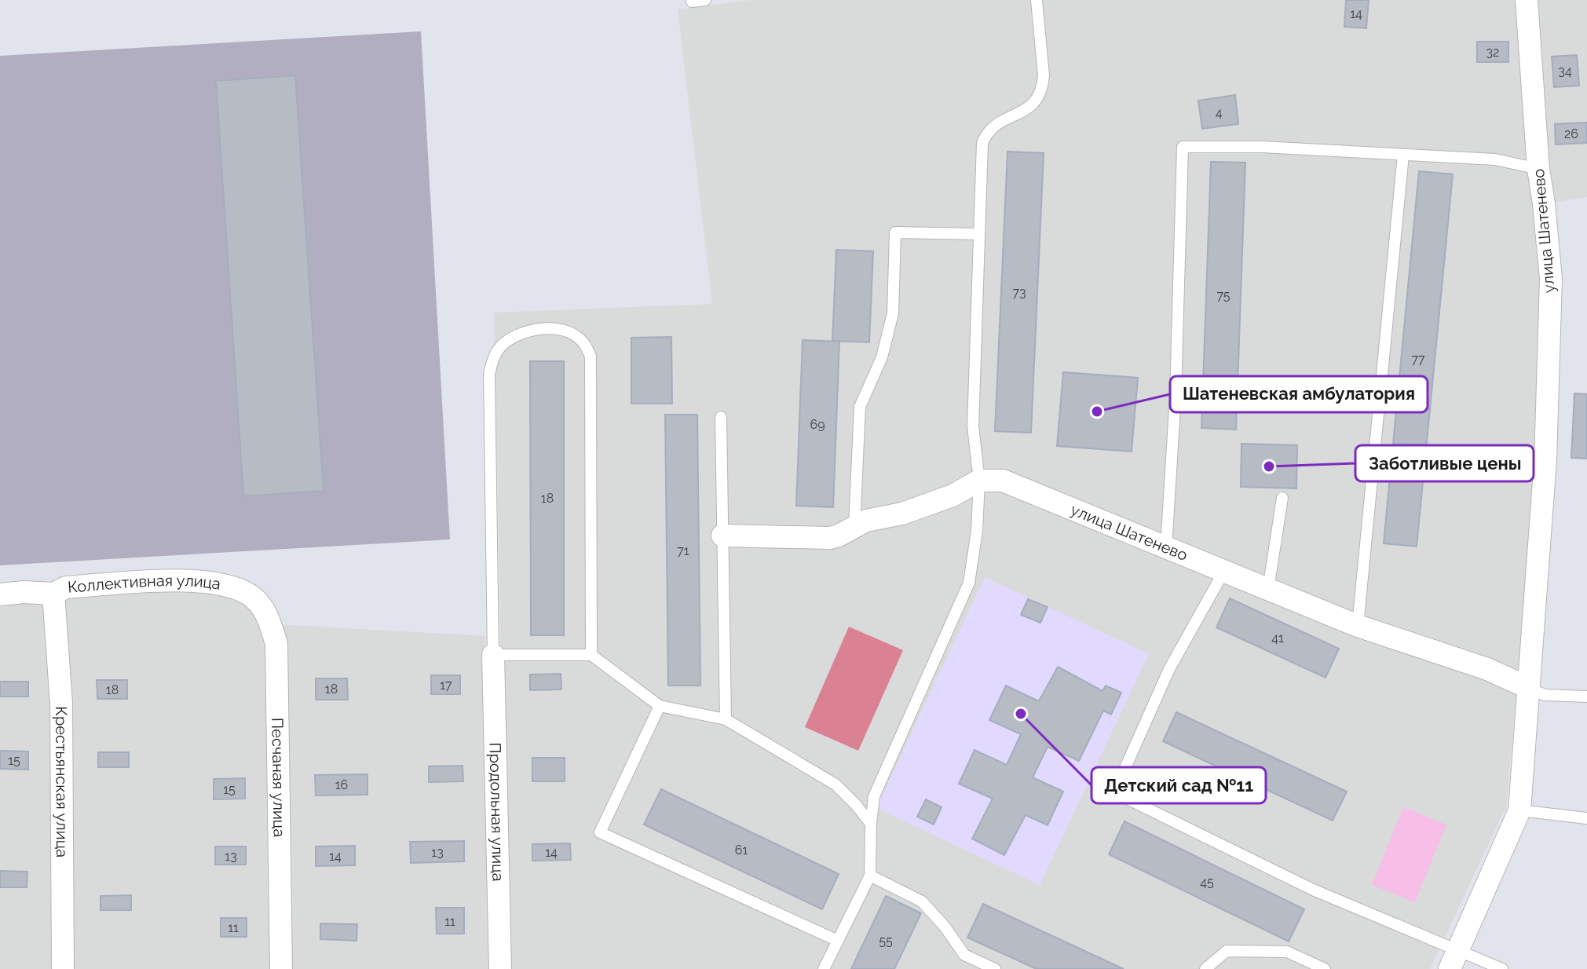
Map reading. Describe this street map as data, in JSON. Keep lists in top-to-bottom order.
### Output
{
  "streets": {
    "street": [
      "улица Шатенево",
      "Коллективная улица",
      "Песчаная улица",
      "Крестьянская улица",
      "Продольная улица"
    ]
  },
  "crossings": [
    ["Коллективная улица", "Песчаная улица"],
    ["Коллективная улица", "Крестьянская улица"]
  ],
  "places": ["Шатеневская амбулатория", "Заботливые цены", "Детский сад №11"],
  "house_numbers": [
    "14",
    "32",
    "34",
    "4",
    "26",
    "73",
    "75",
    "77",
    "69",
    "18",
    "71",
    "41",
    "17",
    "18",
    "18",
    "15",
    "16",
    "15",
    "61",
    "13",
    "14",
    "13",
    "14",
    "45",
    "11",
    "11",
    "55"
  ]
}
